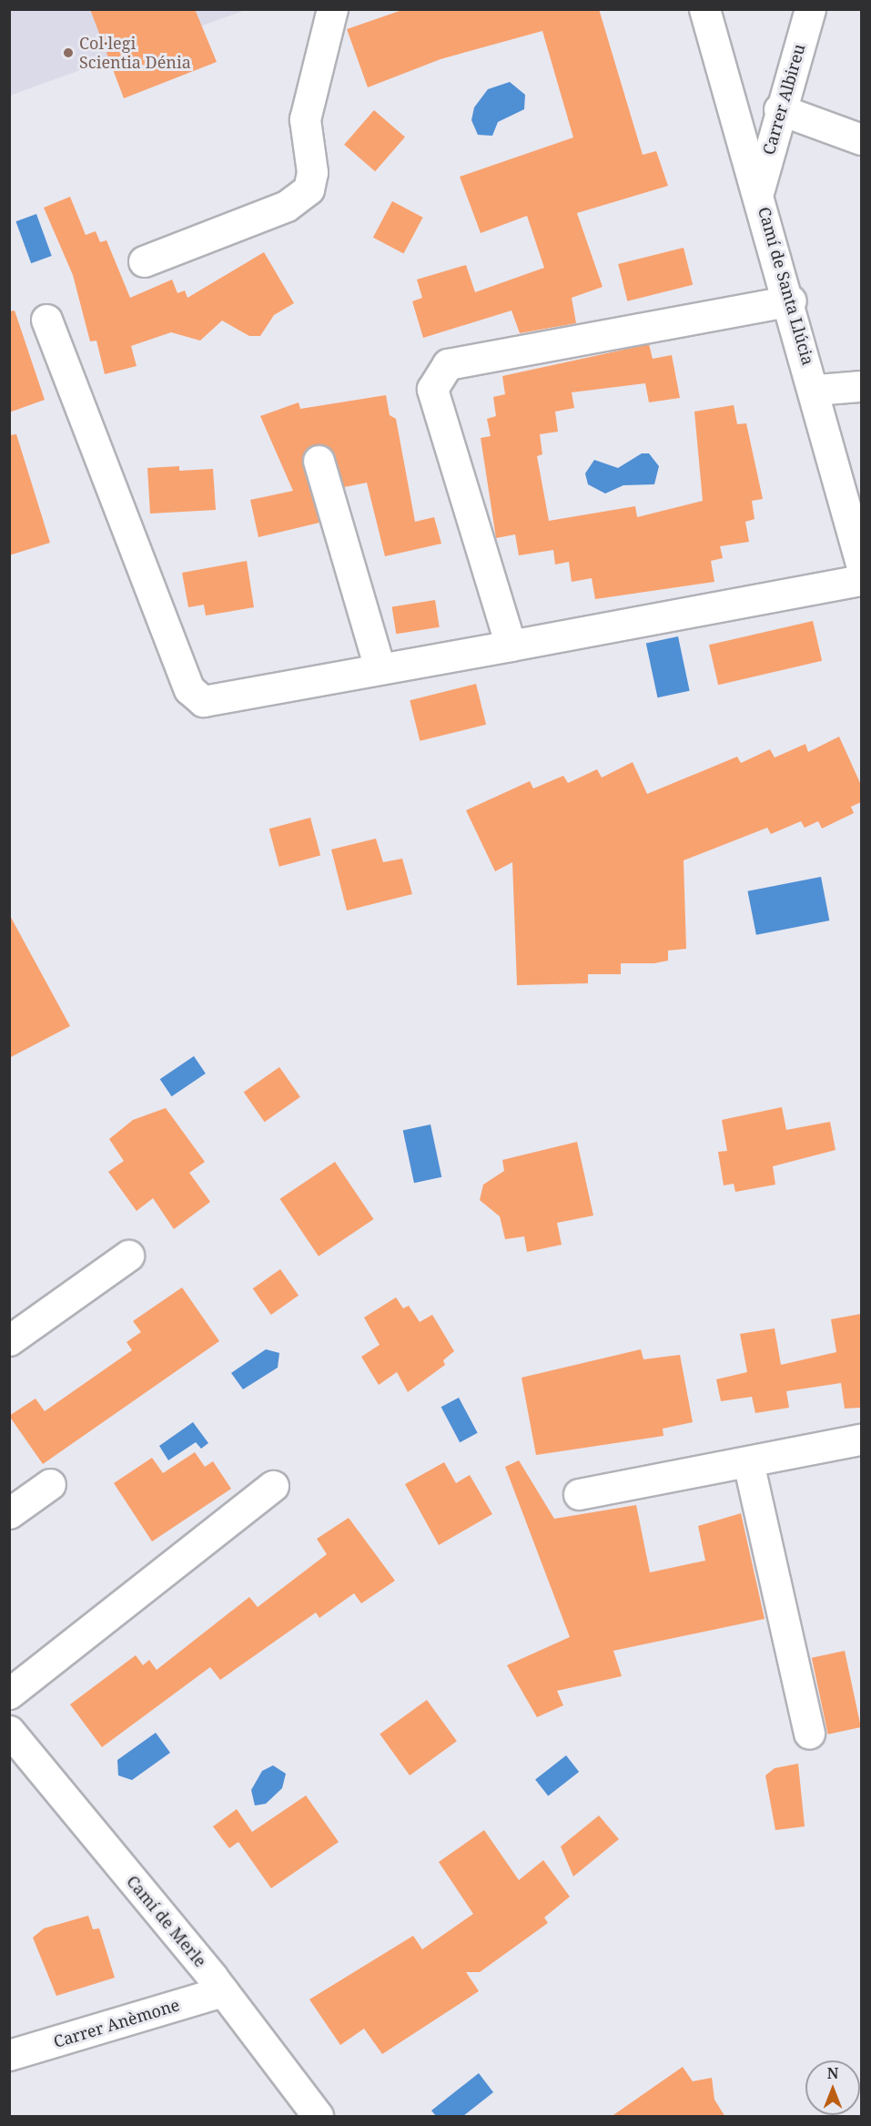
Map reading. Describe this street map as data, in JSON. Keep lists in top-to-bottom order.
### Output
{
  "streets": {
    "street": [
      "Carrer Albireu",
      "Camí de Santa Llúcia",
      "Camí de Merle",
      "Carrer Anèmone"
    ]
  },
  "crossings": [
    ["Carrer Albireu", "Camí de Santa Llúcia"],
    ["Camí de Merle", "Carrer Anèmone"]
  ],
  "places": ["Col·legi Scientia Dénia"],
  "north": "top"
}
